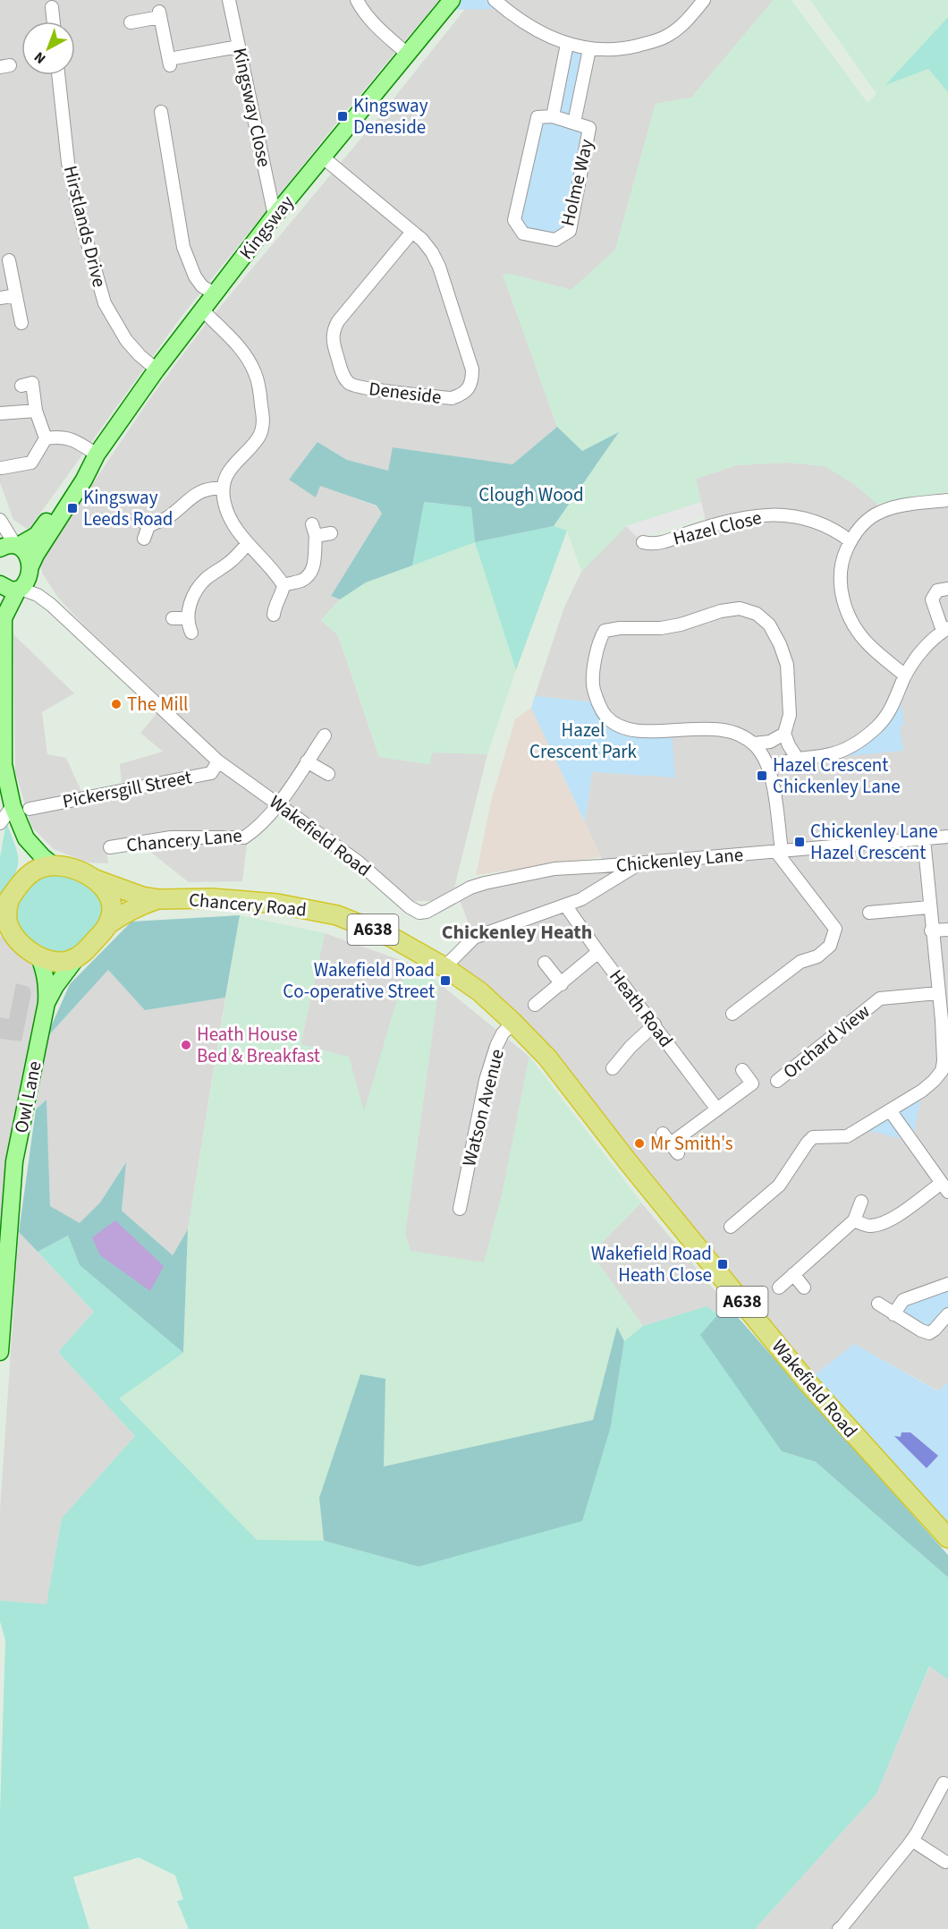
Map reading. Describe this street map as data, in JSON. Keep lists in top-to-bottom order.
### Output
{
  "streets": {
    "highway": ["Wakefield Road", "Chancery Road", "A638"],
    "main road": ["Kingsway", "Owl Lane"],
    "street": [
      "Kingsway Close",
      "Holme Way",
      "Hirstlands Drive",
      "Deneside",
      "Hazel Close",
      "Pickersgill Street",
      "Chancery Lane",
      "Chickenley Lane",
      "Heath Road",
      "Orchard View",
      "Watson Avenue"
    ]
  },
  "crossings": [
    ["Kingsway Close", "Kingsway"],
    ["Hirstlands Drive", "Kingsway"],
    ["Kingsway", "Deneside"],
    ["Pickersgill Street", "Wakefield Road"],
    ["Wakefield Road", "Chancery Lane"],
    ["Wakefield Road", "Chickenley Lane"],
    ["Wakefield Road", "Chancery Road"],
    ["Chancery Road", "A638"],
    ["Chancery Road", "Owl Lane"],
    ["Chancery Road", "Watson Avenue"],
    ["A638", "Owl Lane"]
  ],
  "districts": ["Chickenley Heath"],
  "parks": ["Clough Wood", "Hazel Crescent Park"],
  "places": {
    "transit": [
      "Kingsway Deneside",
      "Kingsway Leeds Road",
      "Hazel Crescent Chickenley Lane",
      "Chickenley Lane Hazel Crescent",
      "Wakefield Road Co-operative Street",
      "Wakefield Road Heath Close"
    ],
    "other": ["The Mill", "Heath House Bed & Breakfast", "Mr Smith's"]
  },
  "north": "bottom left"
}
